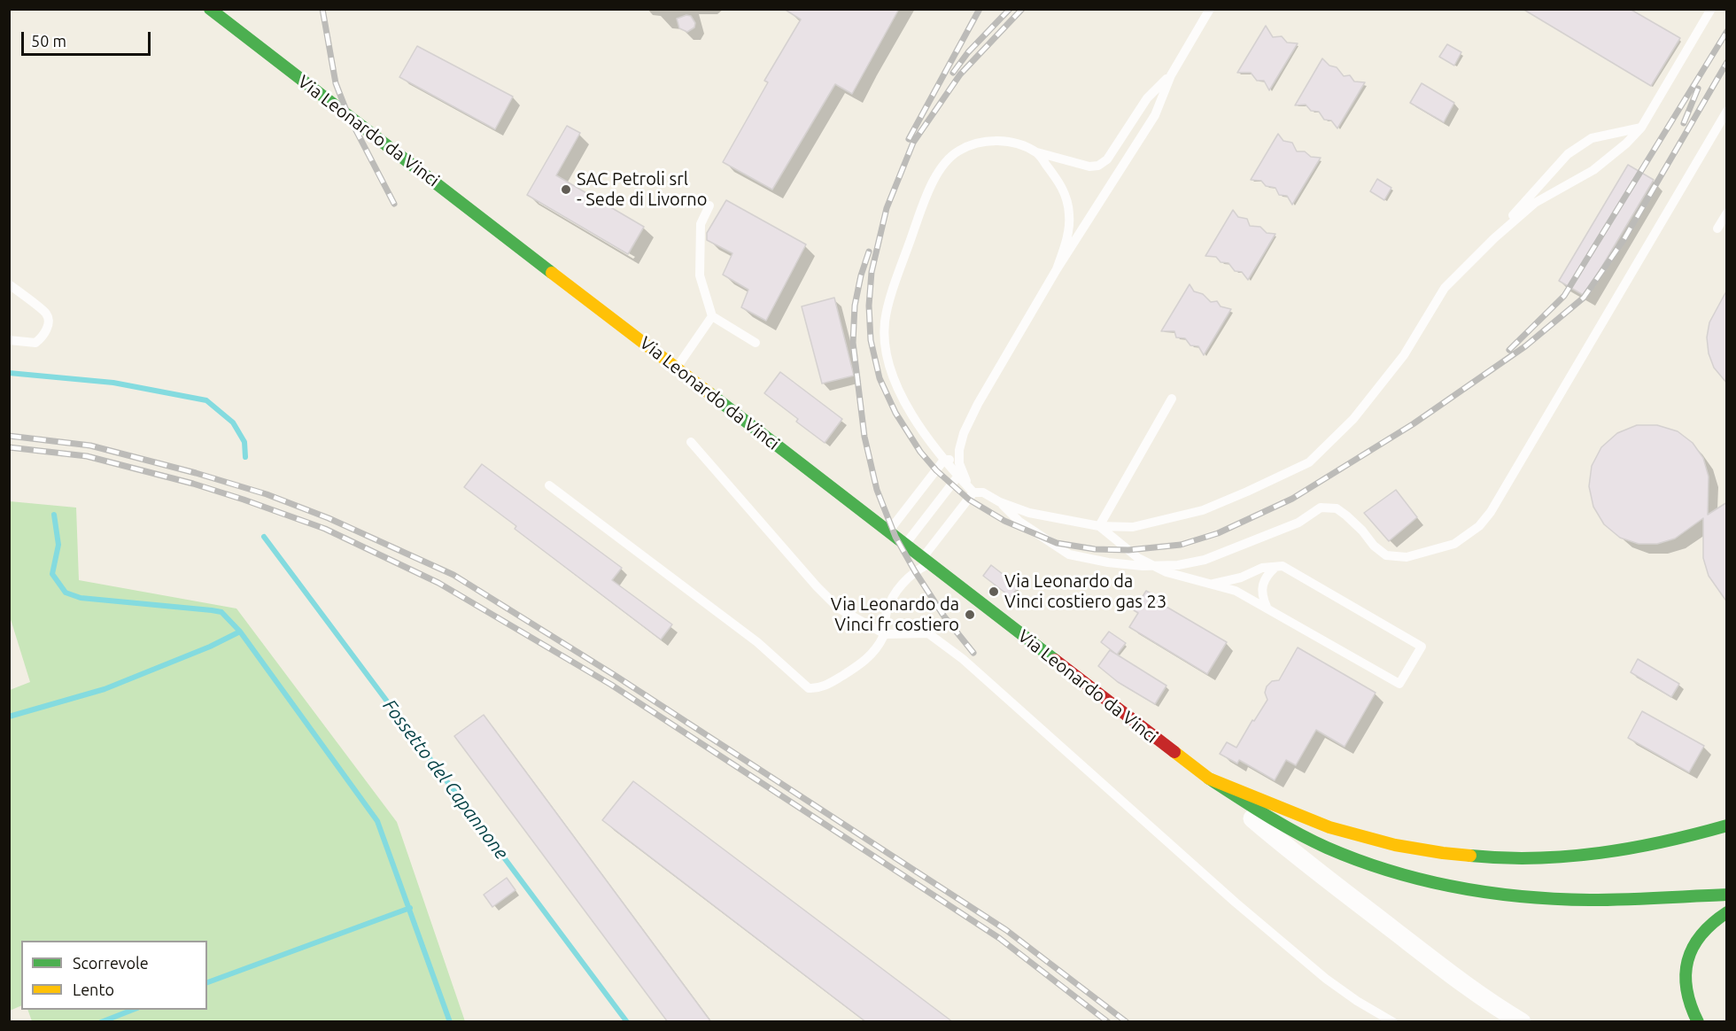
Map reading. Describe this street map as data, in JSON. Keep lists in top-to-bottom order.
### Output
{
  "streets": {
    "main road": ["Via Leonardo da Vinci"]
  },
  "water": ["Fossetto del Capannone"],
  "places": ["SAC Petroli srl - Sede di Livorno", "Via Leonardo da Vinci costiero gas 23", "Via Leonardo da Vinci fr costiero"],
  "legend": ["Scorrevole", "Lento"],
  "scale_bar": "50 m"
}
